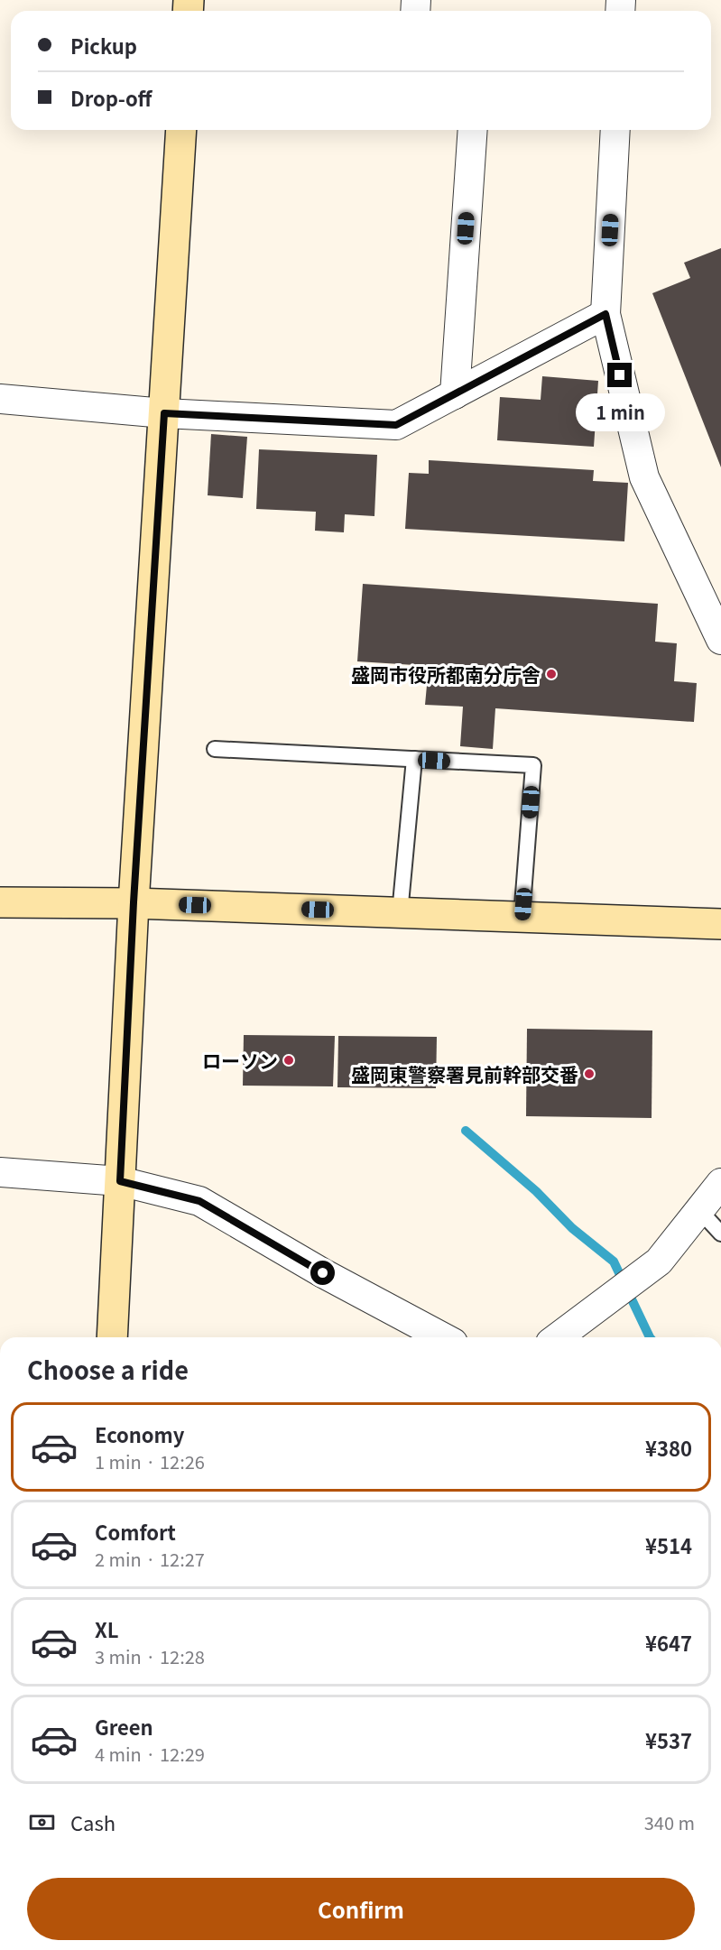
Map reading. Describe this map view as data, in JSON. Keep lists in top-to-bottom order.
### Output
{
  "places": ["盛岡市役所都南分庁舎", "ローソン", "盛岡東警察署見前幹部交番"],
  "page": {
    "banner": ["Pickup", "Drop-off"],
    "bubble": "1 min",
    "heading": "Choose a ride",
    "list": [
      {
        "name": "Economy",
        "note": "1 min · 12:26",
        "value": "¥380"
      },
      {
        "name": "Comfort",
        "note": "2 min · 12:27",
        "value": "¥514"
      },
      {
        "name": "XL",
        "note": "3 min · 12:28",
        "value": "¥647"
      },
      {
        "name": "Green",
        "note": "4 min · 12:29",
        "value": "¥537"
      }
    ],
    "pay": ["Cash", "340 m"],
    "buttons": "Confirm"
  }
}
